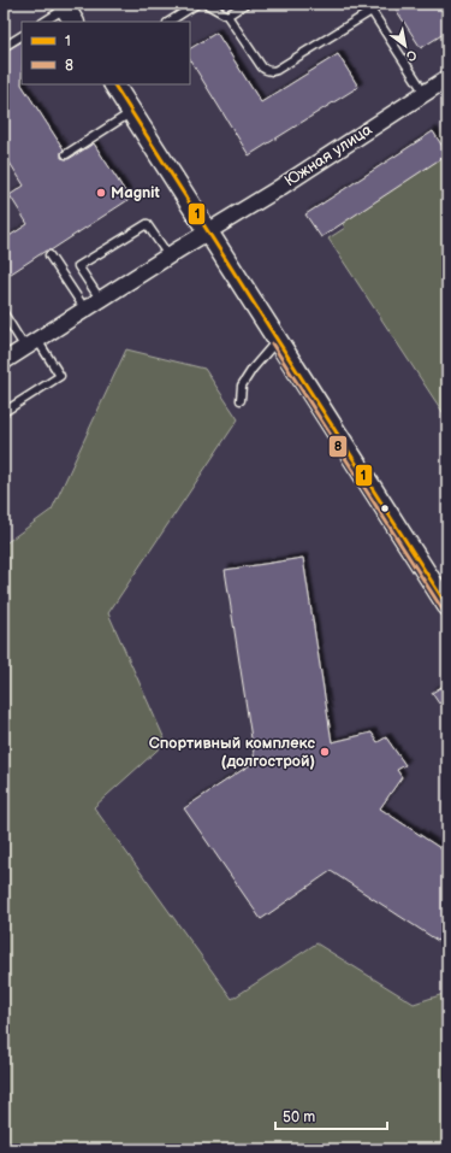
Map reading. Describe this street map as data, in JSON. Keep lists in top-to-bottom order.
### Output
{
  "streets": {
    "street": ["Южная улица"]
  },
  "places": ["Magnit", "Спортивный комплекс (долгострой)"],
  "lines": ["transit line 1", "transit line 8"],
  "legend": ["1", "8"],
  "scale_bar": "50 m",
  "north": "bottom right"
}
